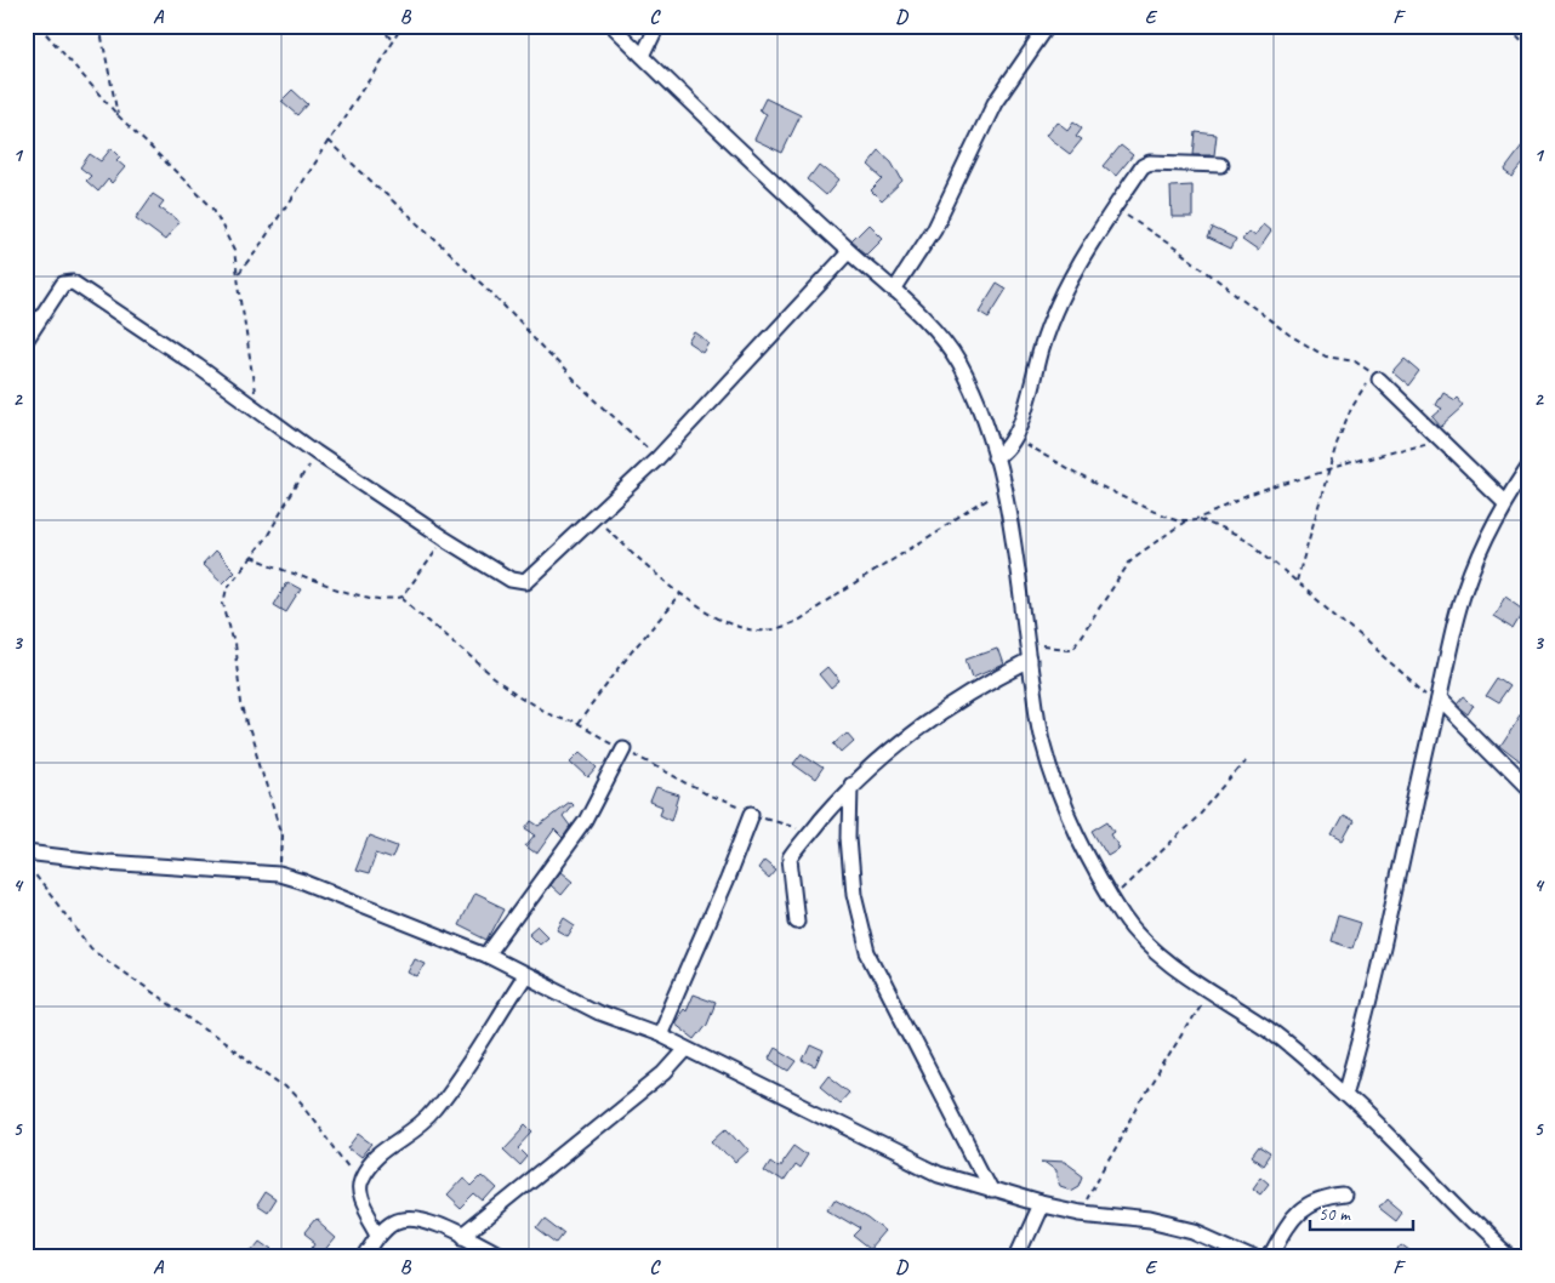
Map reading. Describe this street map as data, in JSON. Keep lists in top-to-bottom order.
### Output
{
  "scale_bar": "50 m",
  "grid": {
    "columns": [
      "A",
      "B",
      "C",
      "D",
      "E",
      "F"
    ],
    "rows": [
      "1",
      "2",
      "3",
      "4",
      "5"
    ]
  }
}
